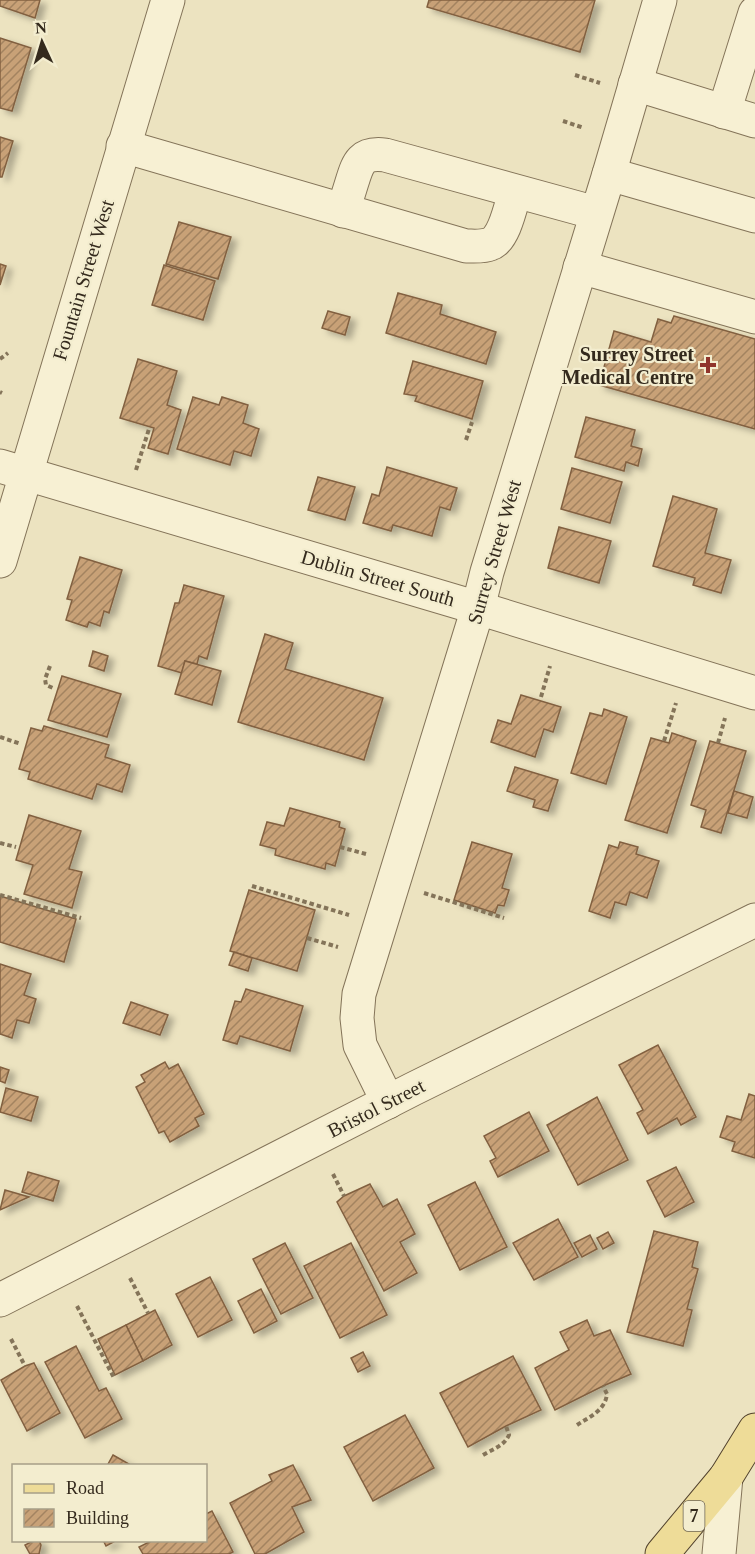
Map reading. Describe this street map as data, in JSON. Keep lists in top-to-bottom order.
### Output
{
  "streets": {
    "main road": ["7"],
    "street": [
      "Fountain Street West",
      "Surrey Street West",
      "Dublin Street South",
      "Bristol Street"
    ]
  },
  "crossings": [
    ["Fountain Street West", "Dublin Street South"],
    ["Surrey Street West", "Dublin Street South"],
    ["Surrey Street West", "Bristol Street"]
  ],
  "places": {
    "health": ["Surrey Street Medical Centre"]
  },
  "legend": ["Road", "Building"],
  "north": "top"
}
